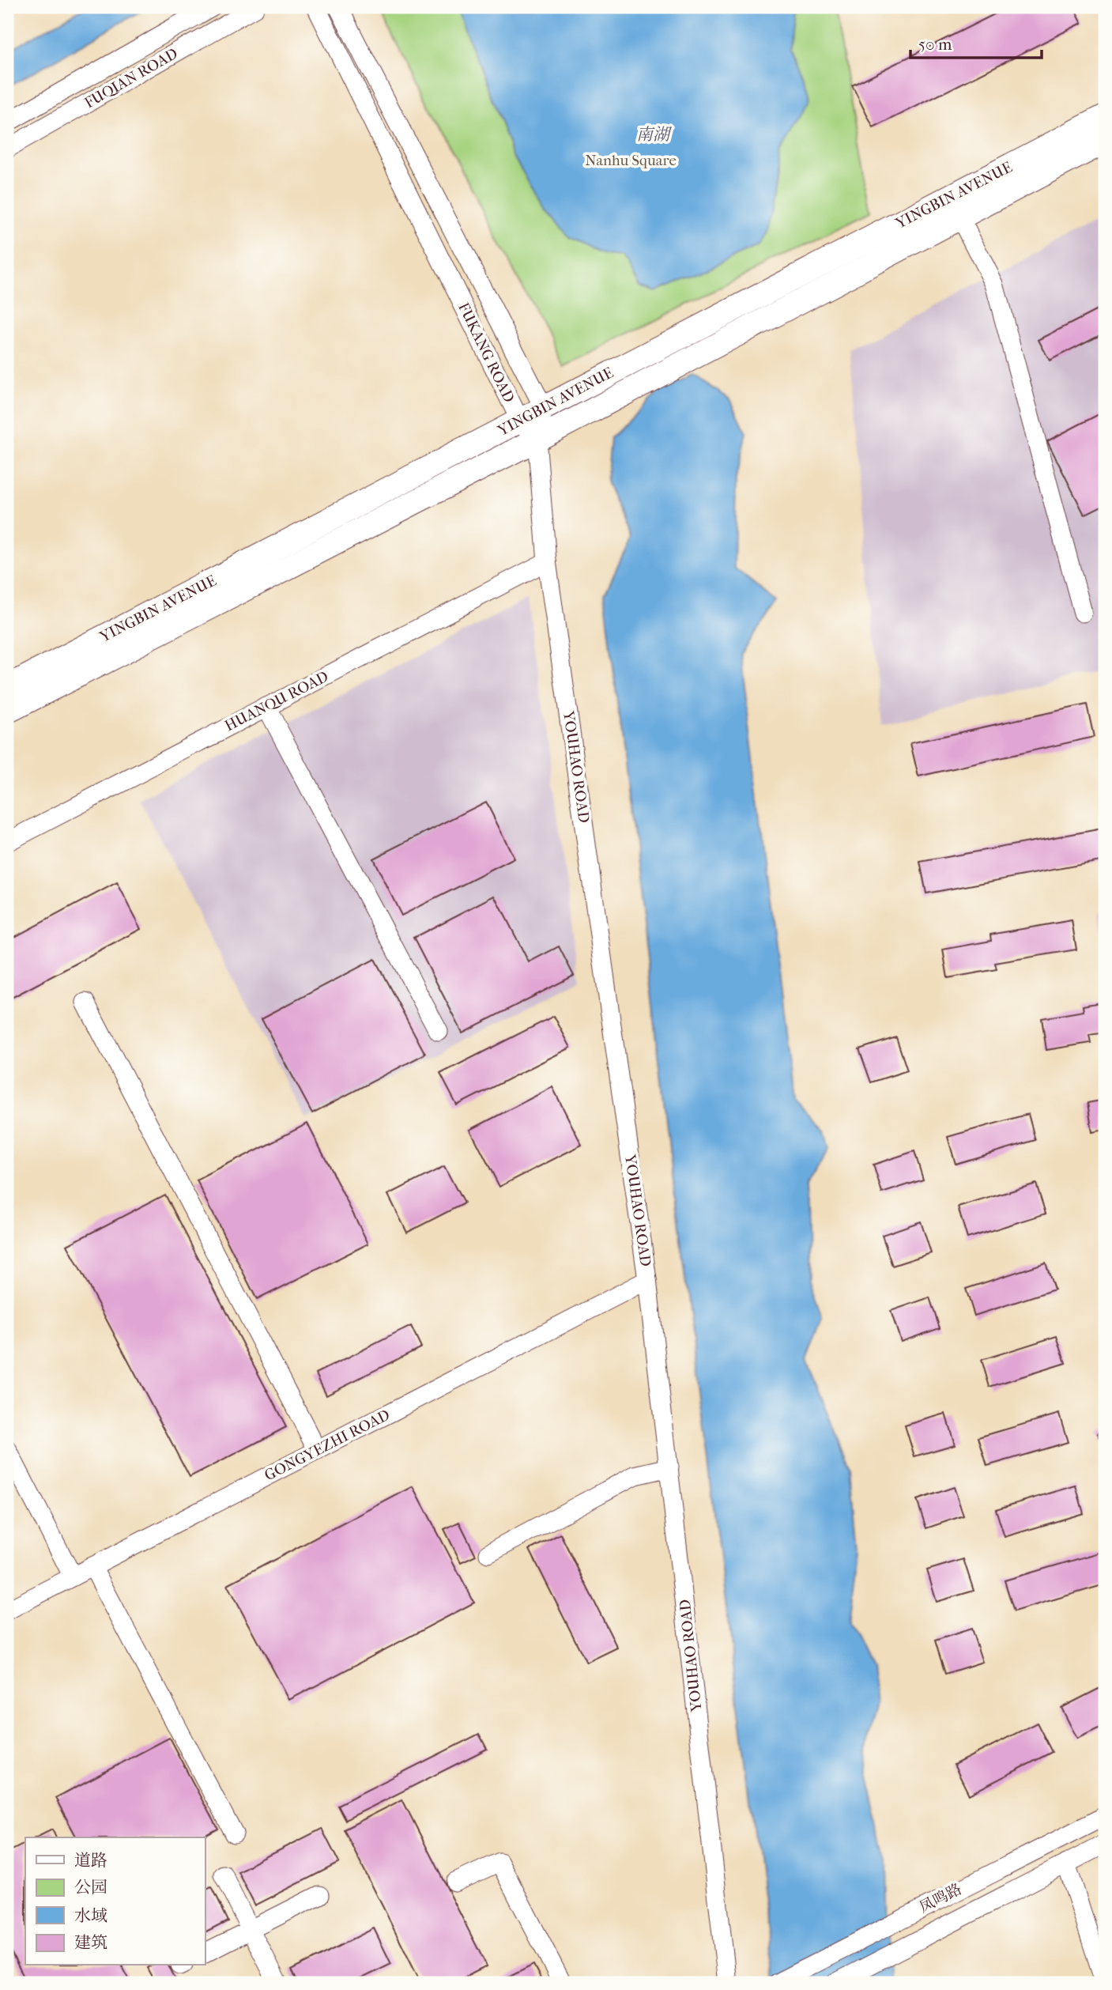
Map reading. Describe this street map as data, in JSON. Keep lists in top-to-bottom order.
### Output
{
  "streets": {
    "main road": ["YINGBIN AVENUE"],
    "street": [
      "FUQIAN ROAD",
      "FUKANG ROAD",
      "HUANQU ROAD",
      "YOUHAO ROAD",
      "GONGYEZHI ROAD",
      "凤鸣路"
    ]
  },
  "crossings": [
    ["YINGBIN AVENUE", "FUKANG ROAD"],
    ["YINGBIN AVENUE", "YOUHAO ROAD"],
    ["FUKANG ROAD", "YOUHAO ROAD"],
    ["HUANQU ROAD", "YOUHAO ROAD"],
    ["YOUHAO ROAD", "GONGYEZHI ROAD"]
  ],
  "water": ["南湖"],
  "parks": ["Nanhu Square"],
  "legend": [
    "道路",
    "公园",
    "水域",
    "建筑"
  ],
  "scale_bar": "50 m"
}
